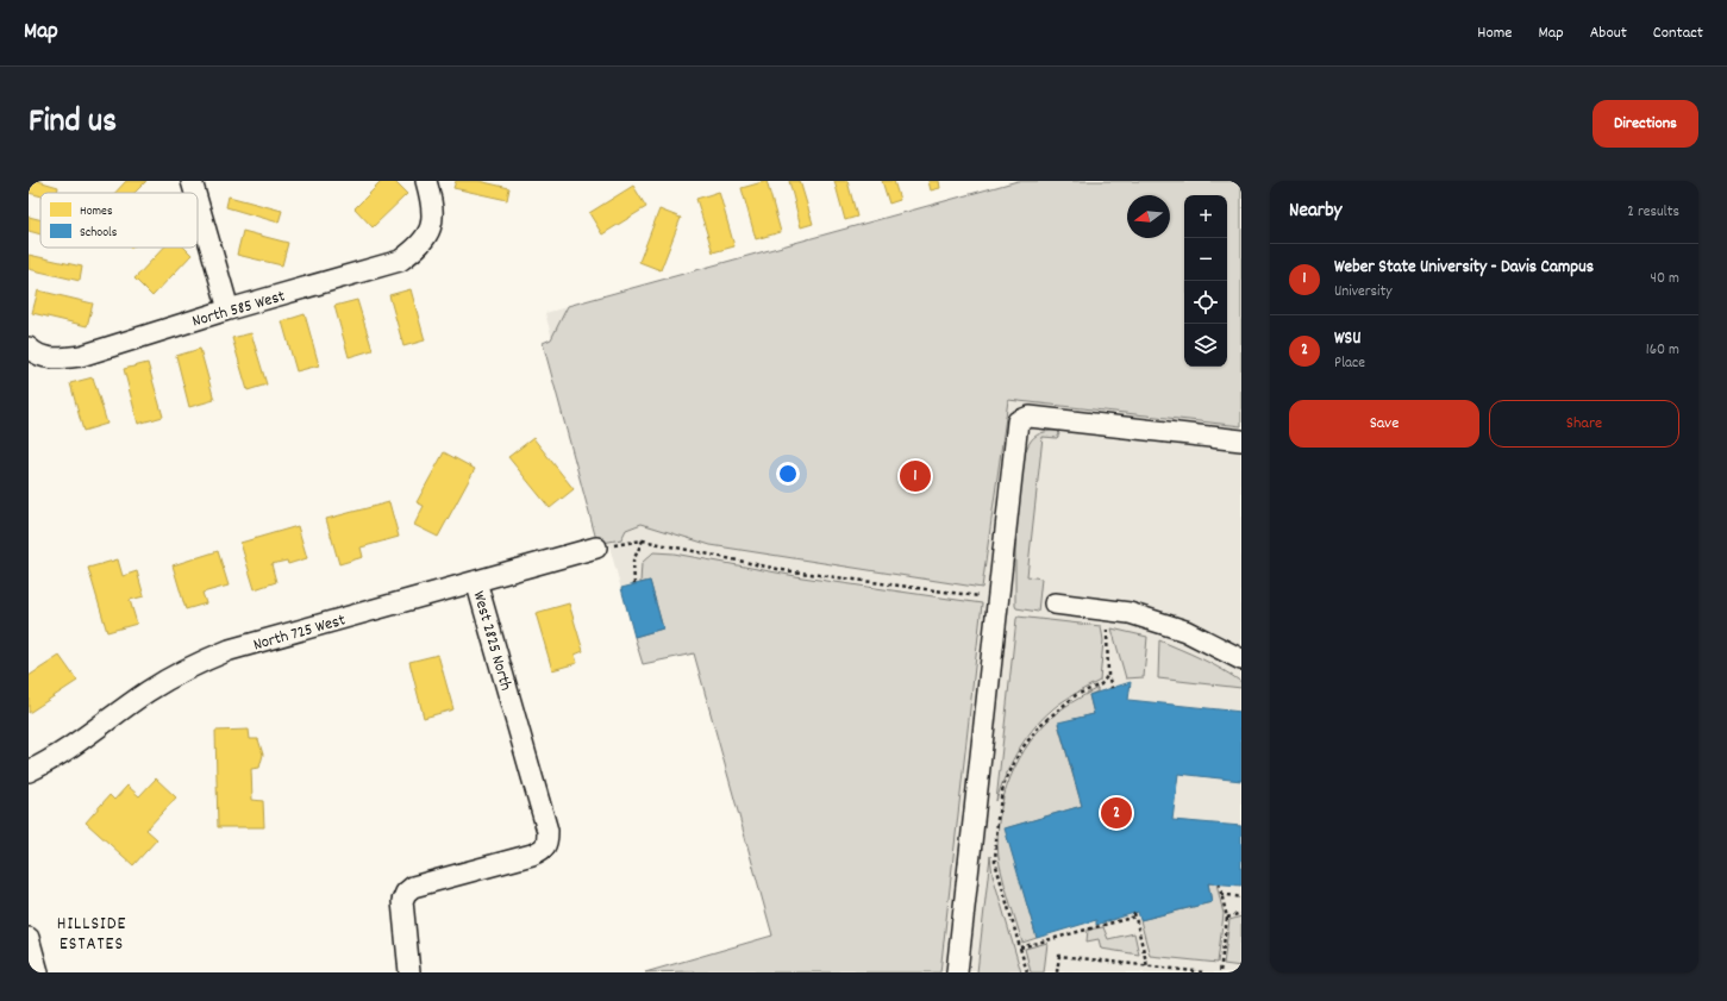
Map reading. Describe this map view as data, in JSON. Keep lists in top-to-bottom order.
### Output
{
  "streets": {
    "street": ["North 585 West", "North 725 West", "West 2825 North"]
  },
  "crossings": [
    ["North 725 West", "West 2825 North"]
  ],
  "districts": ["HILLSIDE ESTATES"],
  "legend": ["Homes", "Schools"],
  "north": "left",
  "page": {
    "header": "Map",
    "nav": [
      "Home",
      "Map",
      "About",
      "Contact"
    ],
    "title": "Find us",
    "buttons": [
      "Directions",
      ["Save", "Share"]
    ],
    "heading": ["Nearby", "2 results"],
    "map_buttons": ["+", "−"],
    "list": [
      {
        "mark": "1",
        "name": "Weber State University - Davis Campus",
        "note": "University",
        "value": "40 m"
      },
      {
        "mark": "2",
        "name": "WSU",
        "note": "Place",
        "value": "160 m"
      }
    ],
    "pins": ["1", "2"]
  }
}
